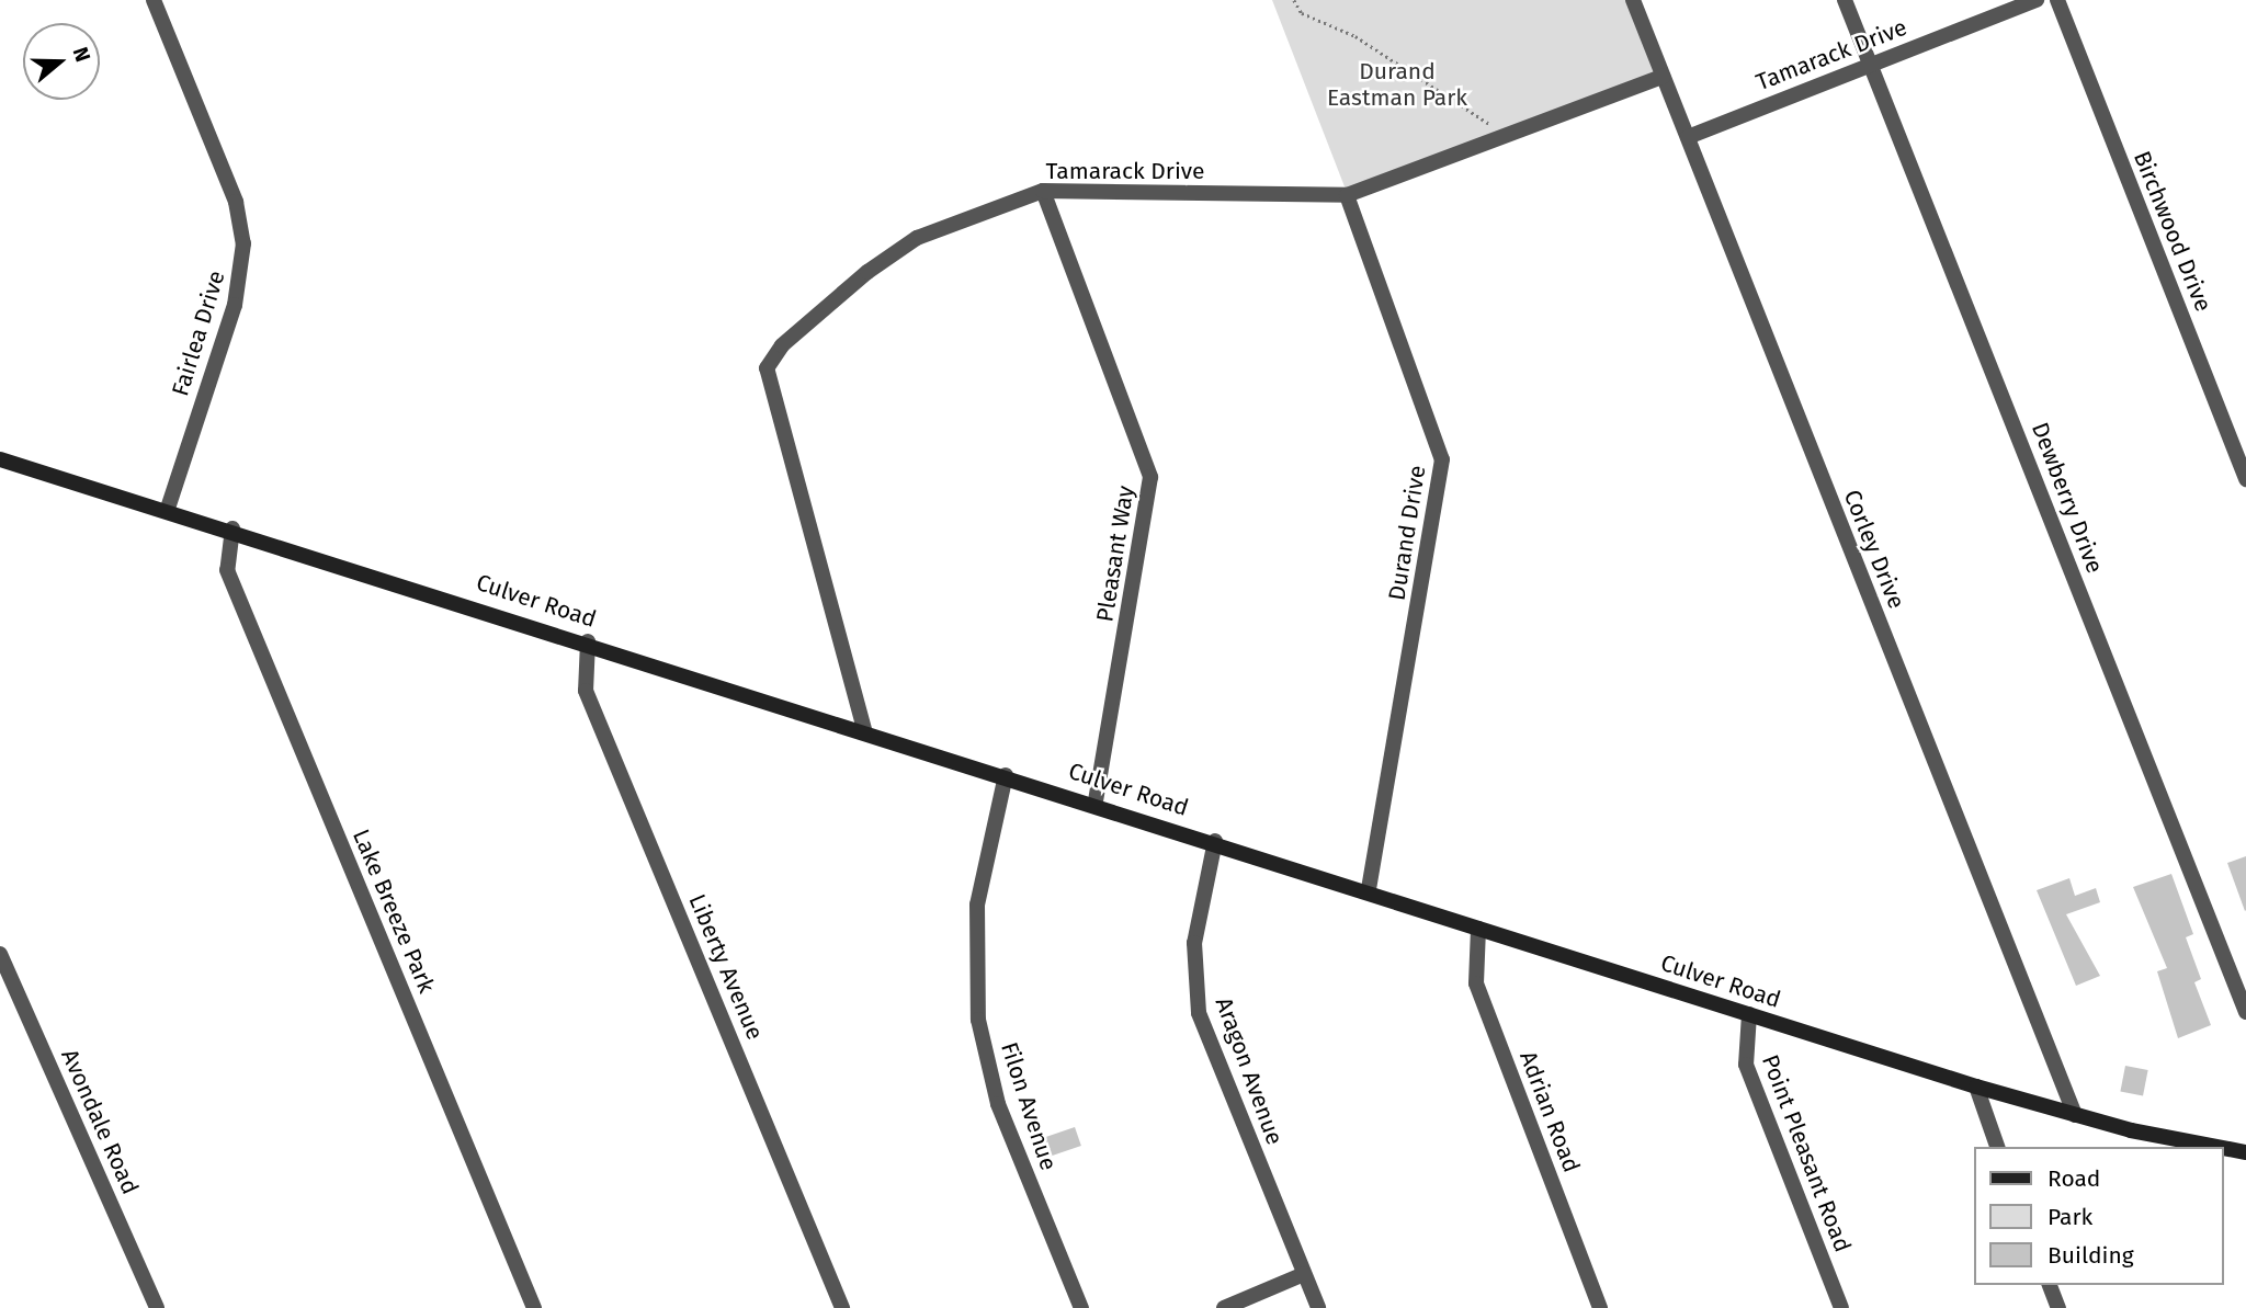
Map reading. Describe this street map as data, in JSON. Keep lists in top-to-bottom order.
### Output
{
  "streets": {
    "main road": ["Culver Road"],
    "street": [
      "Tamarack Drive",
      "Birchwood Drive",
      "Fairlea Drive",
      "Dewberry Drive",
      "Durand Drive",
      "Corley Drive",
      "Pleasant Way",
      "Lake Breeze Park",
      "Liberty Avenue",
      "Aragon Avenue",
      "Filon Avenue",
      "Adrian Road",
      "Avondale Road",
      "Point Pleasant Road"
    ]
  },
  "crossings": [
    ["Tamarack Drive", "Dewberry Drive"],
    ["Tamarack Drive", "Durand Drive"],
    ["Tamarack Drive", "Corley Drive"],
    ["Tamarack Drive", "Pleasant Way"],
    ["Tamarack Drive", "Culver Road"],
    ["Fairlea Drive", "Culver Road"],
    ["Durand Drive", "Culver Road"],
    ["Corley Drive", "Culver Road"],
    ["Pleasant Way", "Culver Road"],
    ["Culver Road", "Lake Breeze Park"],
    ["Culver Road", "Liberty Avenue"],
    ["Culver Road", "Aragon Avenue"],
    ["Culver Road", "Filon Avenue"],
    ["Culver Road", "Adrian Road"],
    ["Culver Road", "Point Pleasant Road"]
  ],
  "parks": ["Durand Eastman Park"],
  "legend": ["Road", "Park", "Building"],
  "north": "right"
}
